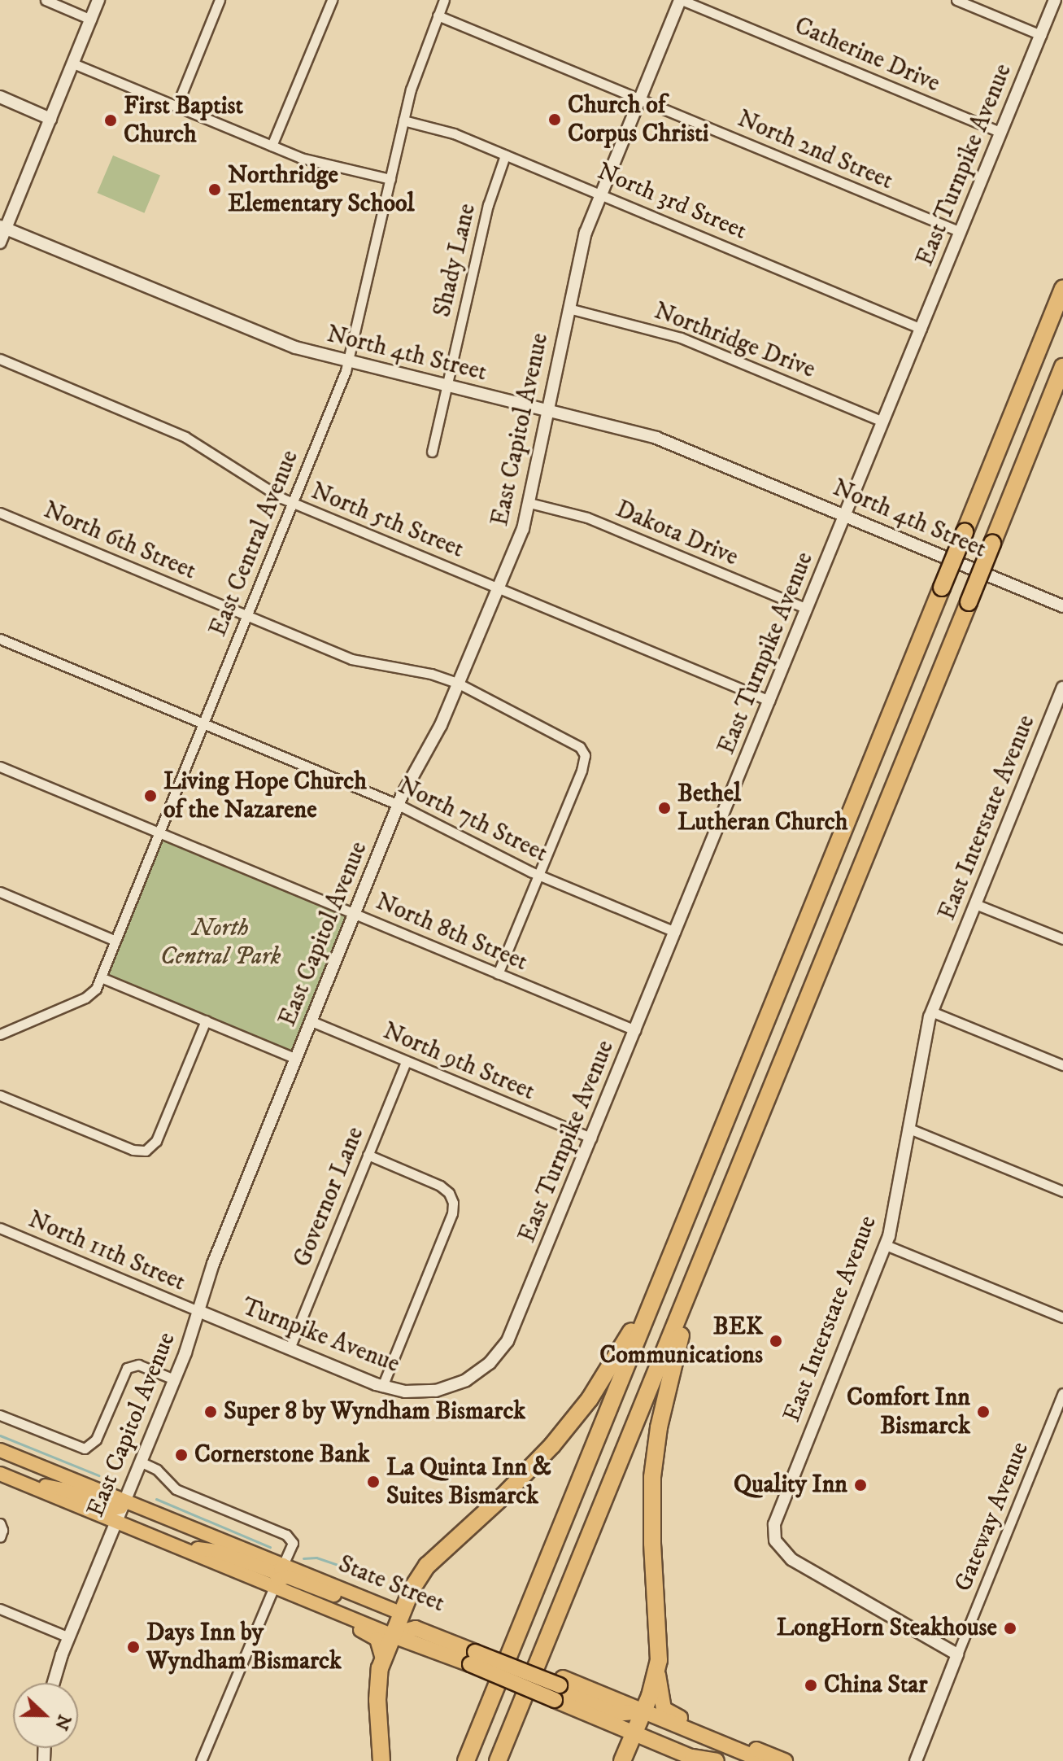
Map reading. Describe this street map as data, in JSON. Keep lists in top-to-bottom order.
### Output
{
  "streets": {
    "highway": ["State Street"],
    "street": [
      "Catherine Drive",
      "North 2nd Street",
      "East Turnpike Avenue",
      "North 3rd Street",
      "Shady Lane",
      "Northridge Drive",
      "North 4th Street",
      "East Capitol Avenue",
      "North 5th Street",
      "Dakota Drive",
      "North 6th Street",
      "East Central Avenue",
      "East Interstate Avenue",
      "North 7th Street",
      "North 8th Street",
      "North 9th Street",
      "Governor Lane",
      "North 11th Street",
      "Turnpike Avenue",
      "Gateway Avenue"
    ]
  },
  "crossings": [
    ["Catherine Drive", "East Turnpike Avenue"],
    ["Catherine Drive", "East Capitol Avenue"],
    ["North 2nd Street", "East Turnpike Avenue"],
    ["North 2nd Street", "East Capitol Avenue"],
    ["North 2nd Street", "East Central Avenue"],
    ["East Turnpike Avenue", "North 3rd Street"],
    ["East Turnpike Avenue", "Northridge Drive"],
    ["East Turnpike Avenue", "North 4th Street"],
    ["East Turnpike Avenue", "North 5th Street"],
    ["East Turnpike Avenue", "Dakota Drive"],
    ["East Turnpike Avenue", "North 7th Street"],
    ["East Turnpike Avenue", "North 8th Street"],
    ["East Turnpike Avenue", "North 9th Street"],
    ["East Turnpike Avenue", "Turnpike Avenue"],
    ["North 3rd Street", "Shady Lane"],
    ["North 3rd Street", "East Capitol Avenue"],
    ["North 3rd Street", "East Central Avenue"],
    ["Shady Lane", "North 4th Street"],
    ["Northridge Drive", "East Capitol Avenue"],
    ["North 4th Street", "East Capitol Avenue"],
    ["North 4th Street", "East Central Avenue"],
    ["East Capitol Avenue", "North 5th Street"],
    ["East Capitol Avenue", "Dakota Drive"],
    ["East Capitol Avenue", "North 6th Street"],
    ["East Capitol Avenue", "North 7th Street"],
    ["East Capitol Avenue", "North 8th Street"],
    ["East Capitol Avenue", "North 9th Street"],
    ["East Capitol Avenue", "North 11th Street"],
    ["East Capitol Avenue", "Turnpike Avenue"],
    ["East Capitol Avenue", "State Street"],
    ["North 5th Street", "East Central Avenue"],
    ["North 6th Street", "East Central Avenue"],
    ["North 6th Street", "North 7th Street"],
    ["East Central Avenue", "North 7th Street"],
    ["East Central Avenue", "North 8th Street"],
    ["East Interstate Avenue", "Gateway Avenue"],
    ["North 9th Street", "Governor Lane"],
    ["Governor Lane", "Turnpike Avenue"],
    ["North 11th Street", "Turnpike Avenue"]
  ],
  "parks": ["North Central Park"],
  "places": [
    "Church of Corpus Christi",
    "First Baptist Church",
    "Northridge Elementary School",
    "Living Hope Church of the Nazarene",
    "Bethel Lutheran Church",
    "BEK Communications",
    "Super 8 by Wyndham Bismarck",
    "Comfort Inn Bismarck",
    "Cornerstone Bank",
    "La Quinta Inn & Suites Bismarck",
    "Quality Inn",
    "LongHorn Steakhouse",
    "Days Inn by Wyndham Bismarck",
    "China Star"
  ],
  "north": "right"
}
